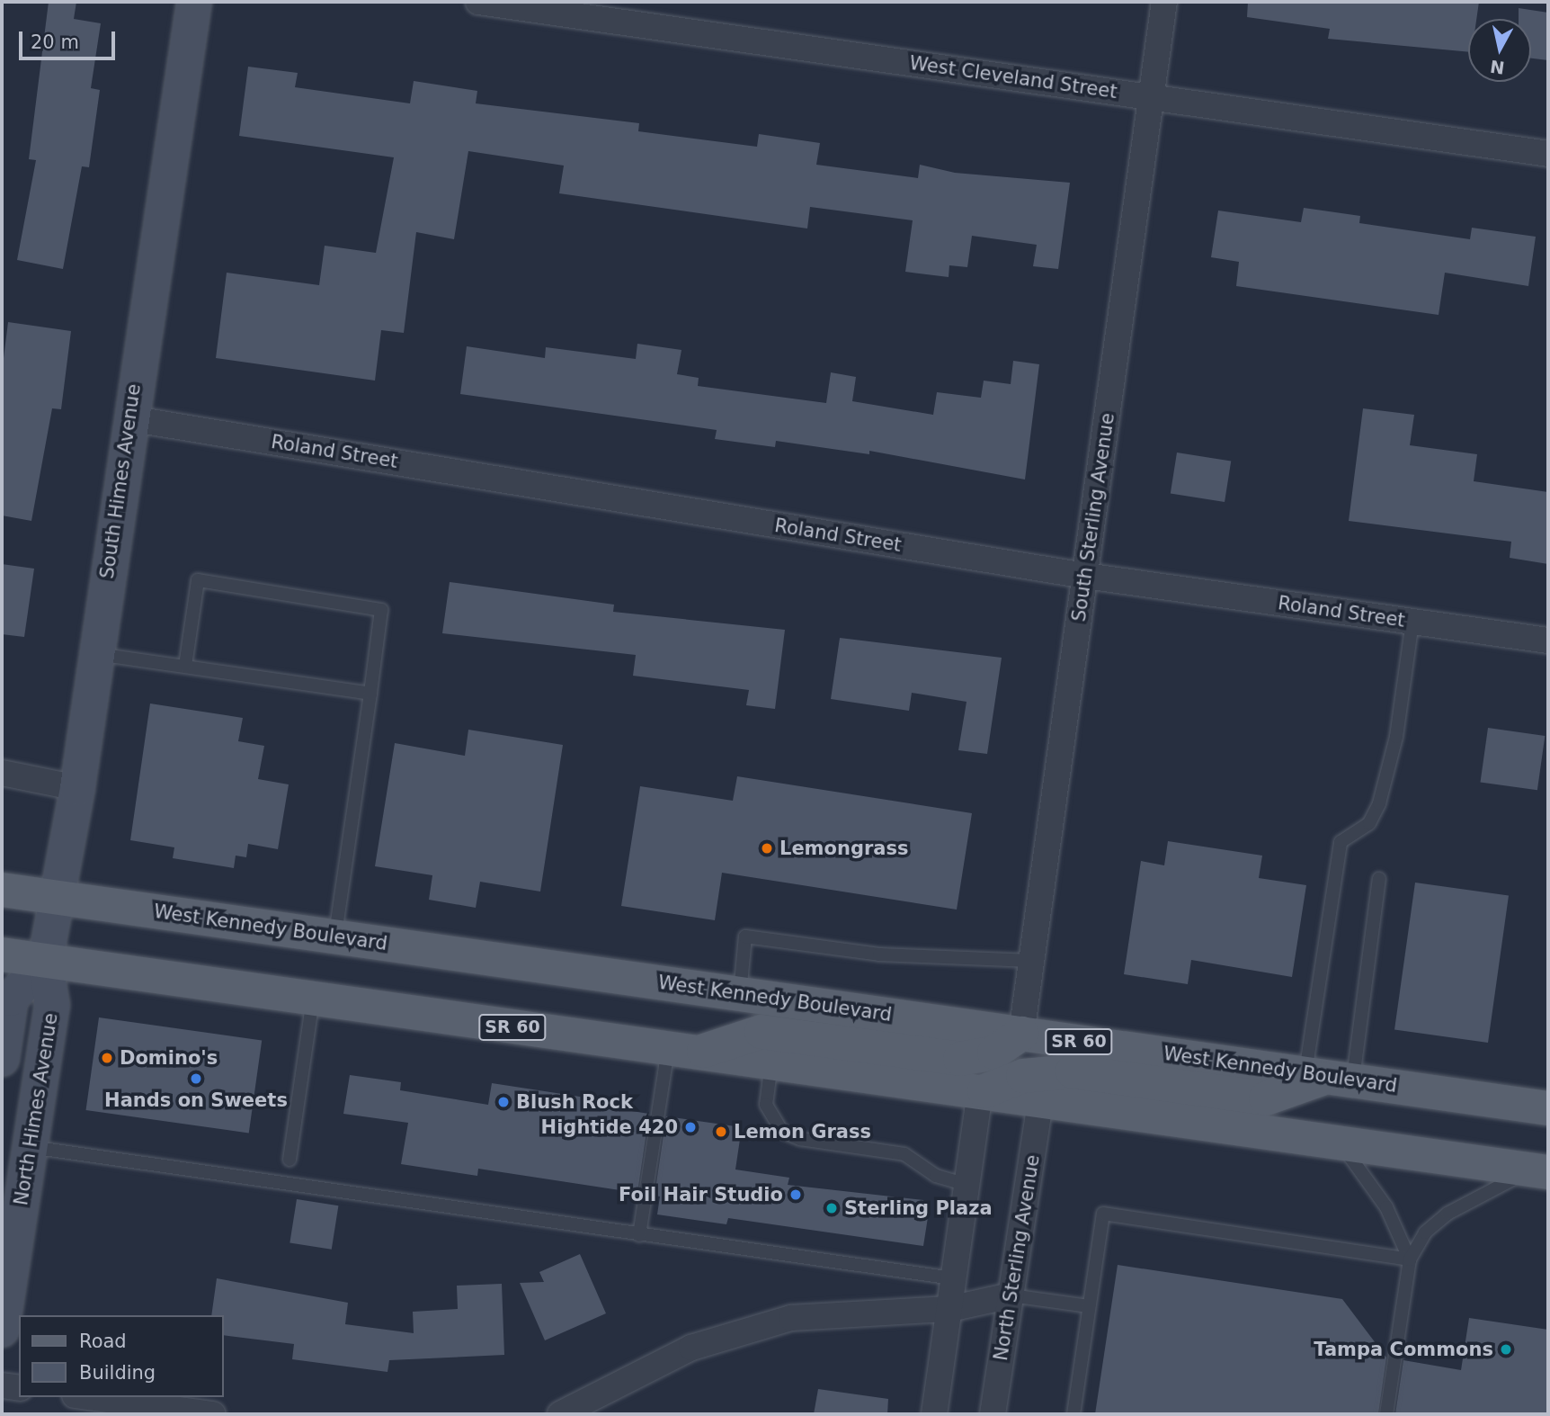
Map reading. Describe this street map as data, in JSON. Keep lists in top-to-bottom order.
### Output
{
  "streets": {
    "main road": ["West Kennedy Boulevard", "SR 60"],
    "street": [
      "West Cleveland Street",
      "Roland Street",
      "South Himes Avenue",
      "South Sterling Avenue",
      "North Himes Avenue",
      "North Sterling Avenue"
    ]
  },
  "crossings": [
    ["West Cleveland Street", "South Sterling Avenue"],
    ["Roland Street", "South Himes Avenue"],
    ["Roland Street", "South Sterling Avenue"],
    ["South Himes Avenue", "West Kennedy Boulevard"],
    ["South Himes Avenue", "SR 60"],
    ["South Himes Avenue", "North Himes Avenue"],
    ["South Sterling Avenue", "West Kennedy Boulevard"],
    ["SR 60", "North Himes Avenue"],
    ["SR 60", "North Sterling Avenue"]
  ],
  "places": [
    "Lemongrass",
    "Domino's",
    "Hands on Sweets",
    "Blush Rock",
    "Hightide 420",
    "Lemon Grass",
    "Foil Hair Studio",
    "Sterling Plaza",
    "Tampa Commons"
  ],
  "legend": ["Road", "Building"],
  "scale_bar": "20 m",
  "north": "bottom"
}
